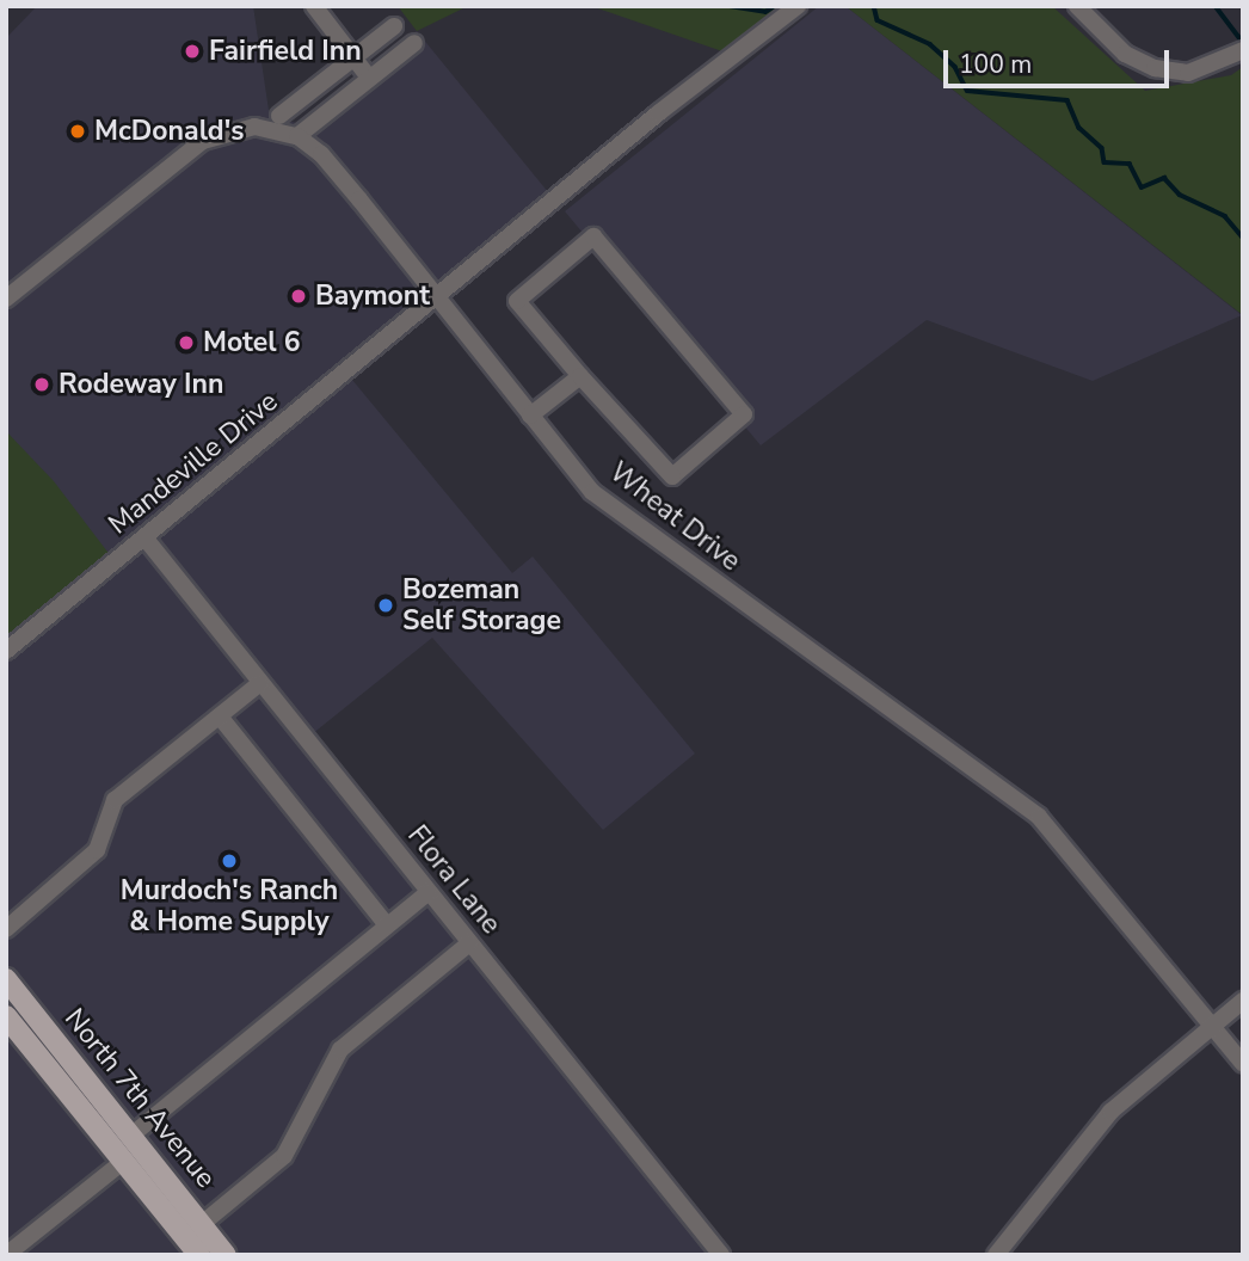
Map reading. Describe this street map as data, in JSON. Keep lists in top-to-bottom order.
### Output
{
  "streets": {
    "main road": ["North 7th Avenue"],
    "street": ["Mandeville Drive", "Wheat Drive", "Flora Lane"]
  },
  "crossings": [
    ["Mandeville Drive", "Wheat Drive"],
    ["Mandeville Drive", "Flora Lane"]
  ],
  "places": [
    "Fairfield Inn",
    "McDonald's",
    "Baymont",
    "Motel 6",
    "Rodeway Inn",
    "Bozeman Self Storage",
    "Murdoch's Ranch & Home Supply"
  ],
  "scale_bar": "100 m"
}
